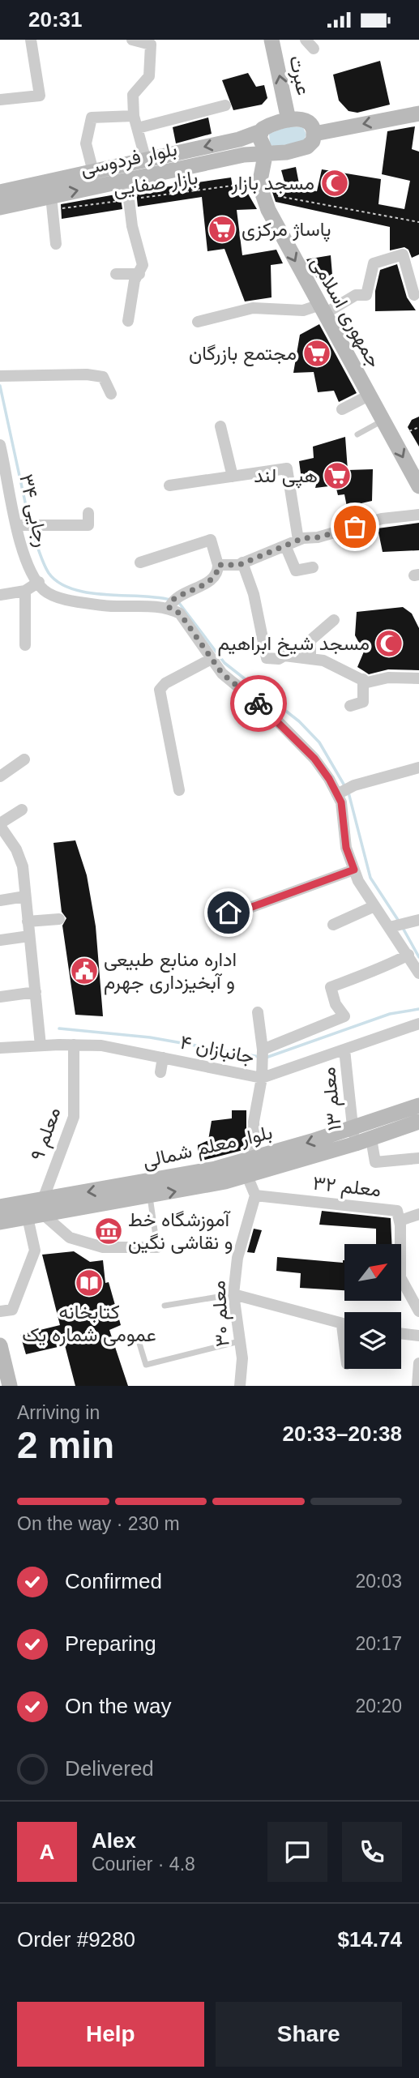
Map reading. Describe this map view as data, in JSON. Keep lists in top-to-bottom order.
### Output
{
  "streets": {
    "main road": [
      "عبرت",
      "بلوار فردوسی",
      "جمهوری اسلامی",
      "بلوار معلم شمالی"
    ],
    "street": [
      "رجایی ۳۴",
      "جانبازان ۴",
      "معلم ۱۳",
      "معلم ۹",
      "معلم ۳۲",
      "معلم ۳۰"
    ],
    "path": ["بازار صفایی"]
  },
  "crossings": [
    ["عبرت", "بلوار فردوسی"],
    ["بلوار فردوسی", "بازار صفایی"],
    ["بلوار فردوسی", "جمهوری اسلامی"],
    ["جانبازان ۴", "معلم ۱۳"],
    ["جانبازان ۴", "معلم ۹"],
    ["معلم ۱۳", "بلوار معلم شمالی"],
    ["معلم ۹", "بلوار معلم شمالی"],
    ["معلم ۳۲", "معلم ۳۰"]
  ],
  "one_way": ["عبرت", "جمهوری اسلامی"],
  "places": {
    "mosque": ["مسجد بازار", "مسجد شیخ ابراهیم"],
    "supermarket": ["پاساژ مرکزی", "مجتمع بازرگان", "هپی لند"],
    "public building": ["اداره منابع طبیعی و آبخیزداری جهرم"],
    "museum": ["آموزشگاه خط و نقاشی نگین"],
    "library": ["کتابخانه عمومی شماره یک"]
  },
  "north": "top right",
  "page": {
    "status": "20:31",
    "heading": ["2 min", "Arriving in", "20:33–20:38"],
    "panel": [
      "Alex",
      "Courier · 4.8",
      "Order #9280",
      "$14.74"
    ],
    "bar": "On the way · 230 m",
    "list": [
      ["Confirmed", "20:03"],
      ["Preparing", "20:17"],
      ["On the way", "20:20"],
      "Delivered"
    ],
    "round": "A",
    "buttons": ["Help", "Share"]
  }
}
